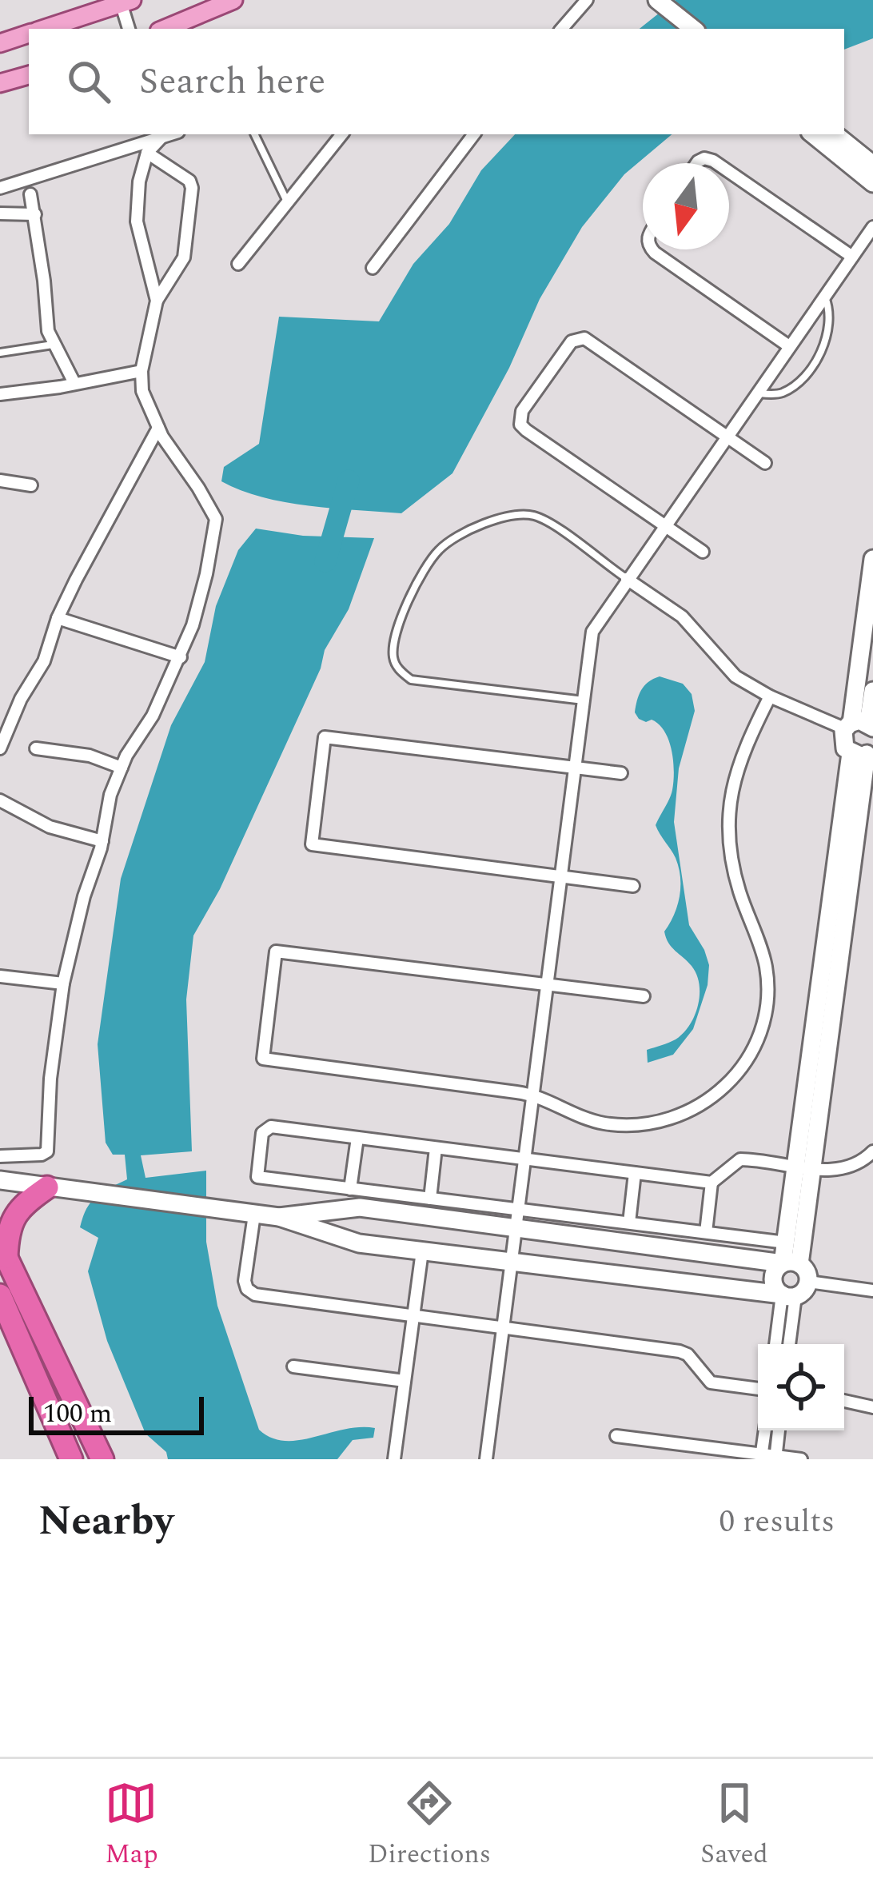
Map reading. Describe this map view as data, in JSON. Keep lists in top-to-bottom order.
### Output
{
  "scale_bar": "100 m",
  "north": "bottom",
  "page": {
    "search": "Search here",
    "scale": "100 m",
    "heading": ["Nearby", "0 results"],
    "nav": ["Map", "Directions", "Saved"]
  }
}
